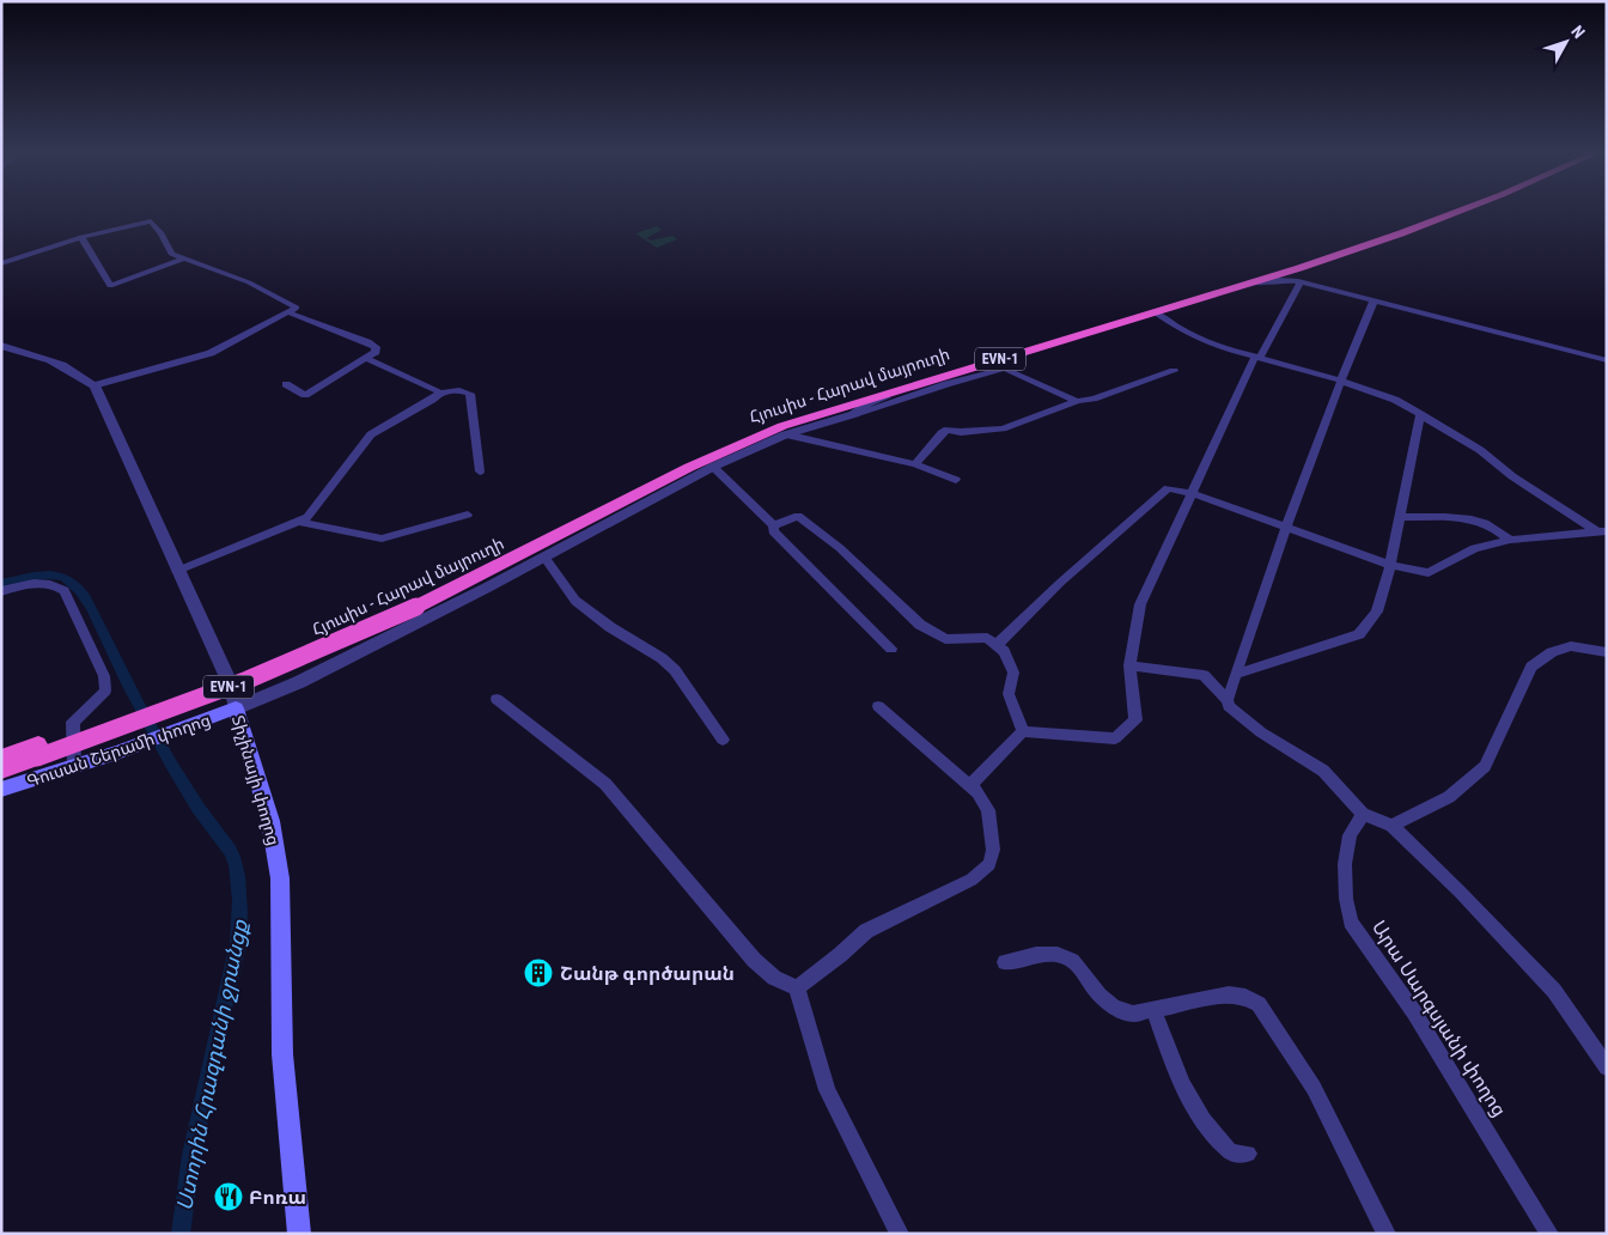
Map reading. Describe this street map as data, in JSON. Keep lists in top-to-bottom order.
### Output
{
  "streets": {
    "highway": ["EVN-1", "Հյուսիս - Հարավ մայրուղի"],
    "main road": ["Գուսան Շերամի փողոց", "Տիչինայի փողոց"],
    "street": ["Արա Սարգսյանի փողոց"]
  },
  "crossings": [
    ["Գուսան Շերամի փողոց", "Տիչինայի փողոց"]
  ],
  "water": ["Ստորին Հրազդանի ջրանցք"],
  "places": {
    "building": ["Շանթ գործարան"],
    "restaurant": ["Բոռա"]
  },
  "north": "top right"
}
